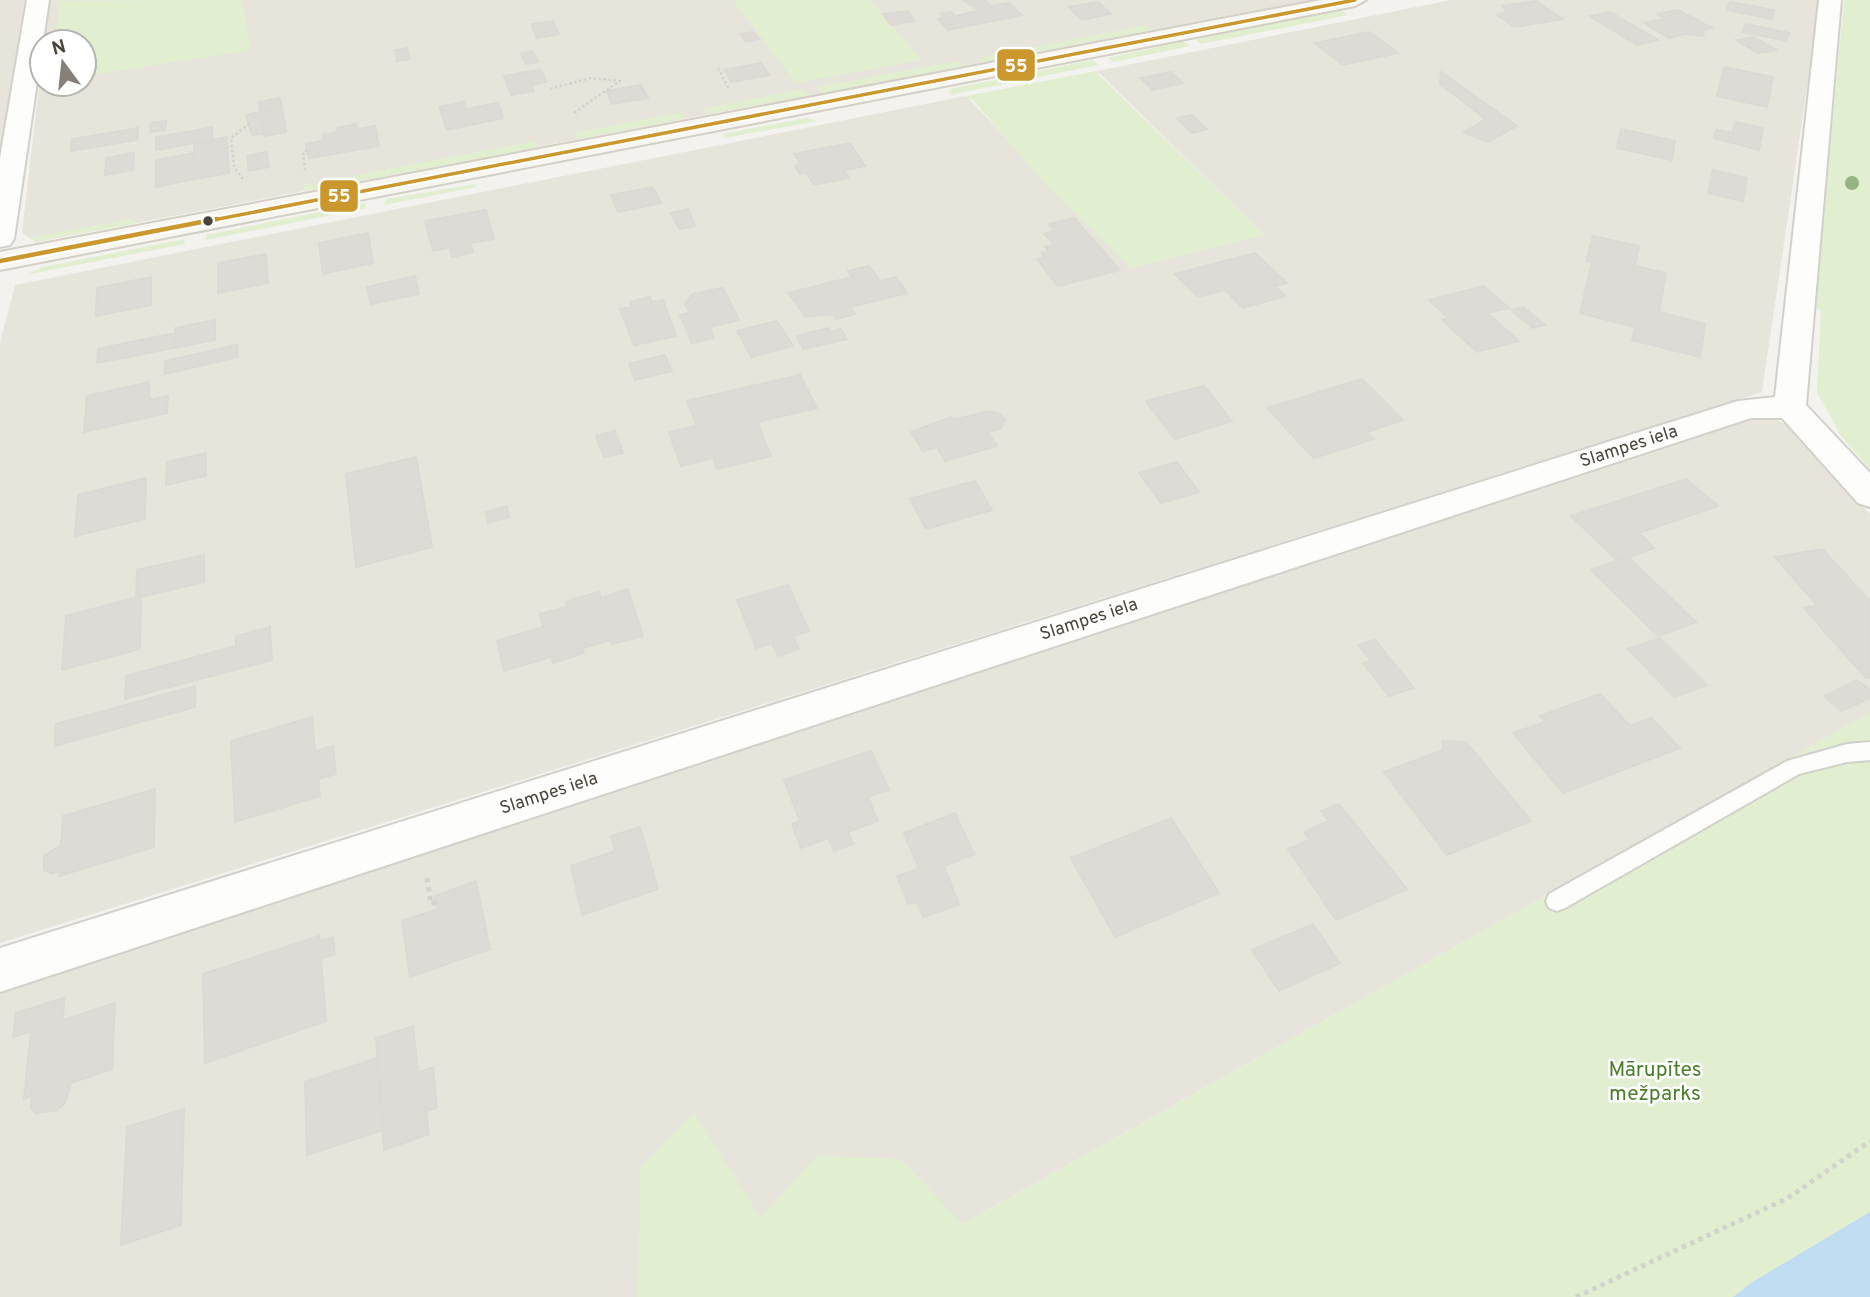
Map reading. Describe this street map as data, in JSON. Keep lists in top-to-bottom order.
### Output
{
  "streets": {
    "street": ["Slampes iela"]
  },
  "parks": ["Mārupītes mežparks"],
  "lines": ["transit line 55"],
  "north": "top"
}
